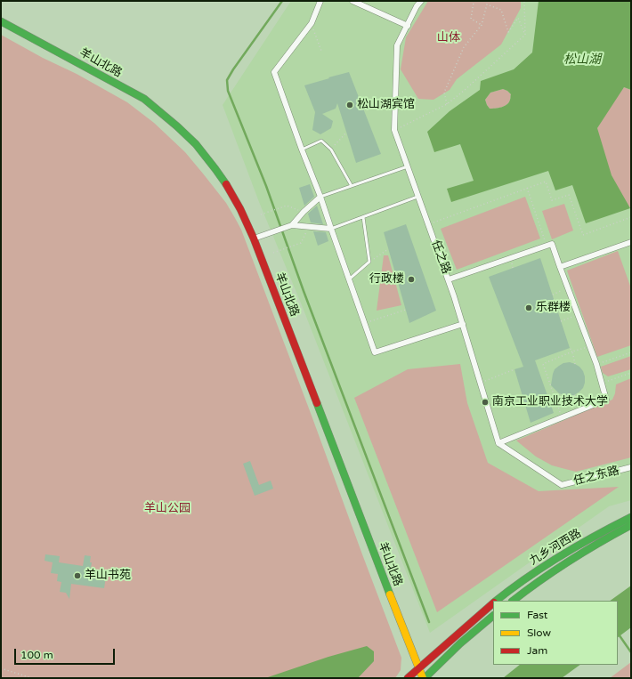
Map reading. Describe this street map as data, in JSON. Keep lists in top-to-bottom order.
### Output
{
  "streets": {
    "street": [
      "羊山北路",
      "任之路",
      "任之东路",
      "九乡河西路"
    ]
  },
  "crossings": [
    ["羊山北路", "九乡河西路"],
    ["任之路", "任之东路"]
  ],
  "water": ["松山湖"],
  "parks": ["山体", "羊山公园"],
  "places": [
    "松山湖宾馆",
    "行政楼",
    "乐群楼",
    "南京工业职业技术大学",
    "羊山书苑"
  ],
  "legend": ["Fast", "Slow", "Jam"],
  "scale_bar": "100 m"
}
